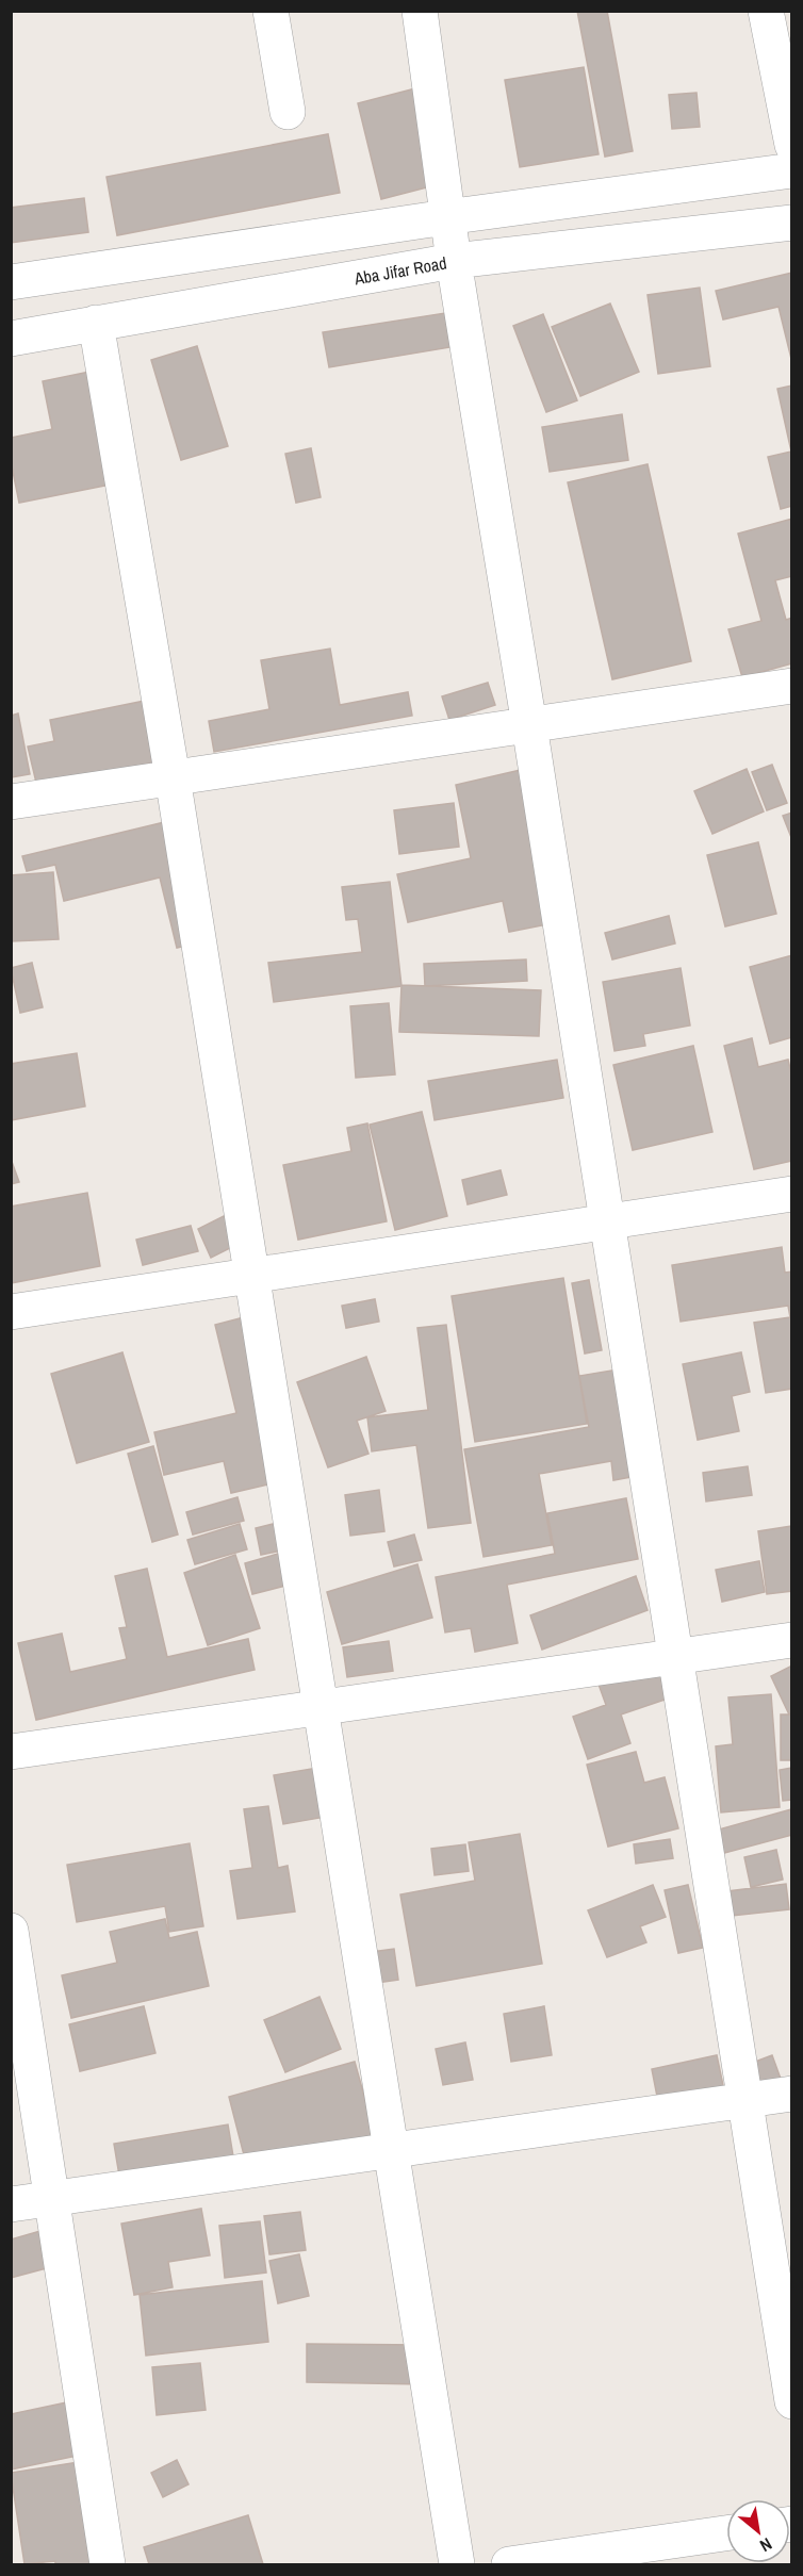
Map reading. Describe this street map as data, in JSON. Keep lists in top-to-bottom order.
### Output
{
  "streets": {
    "street": ["Aba Jifar Road"]
  },
  "north": "bottom right"
}
